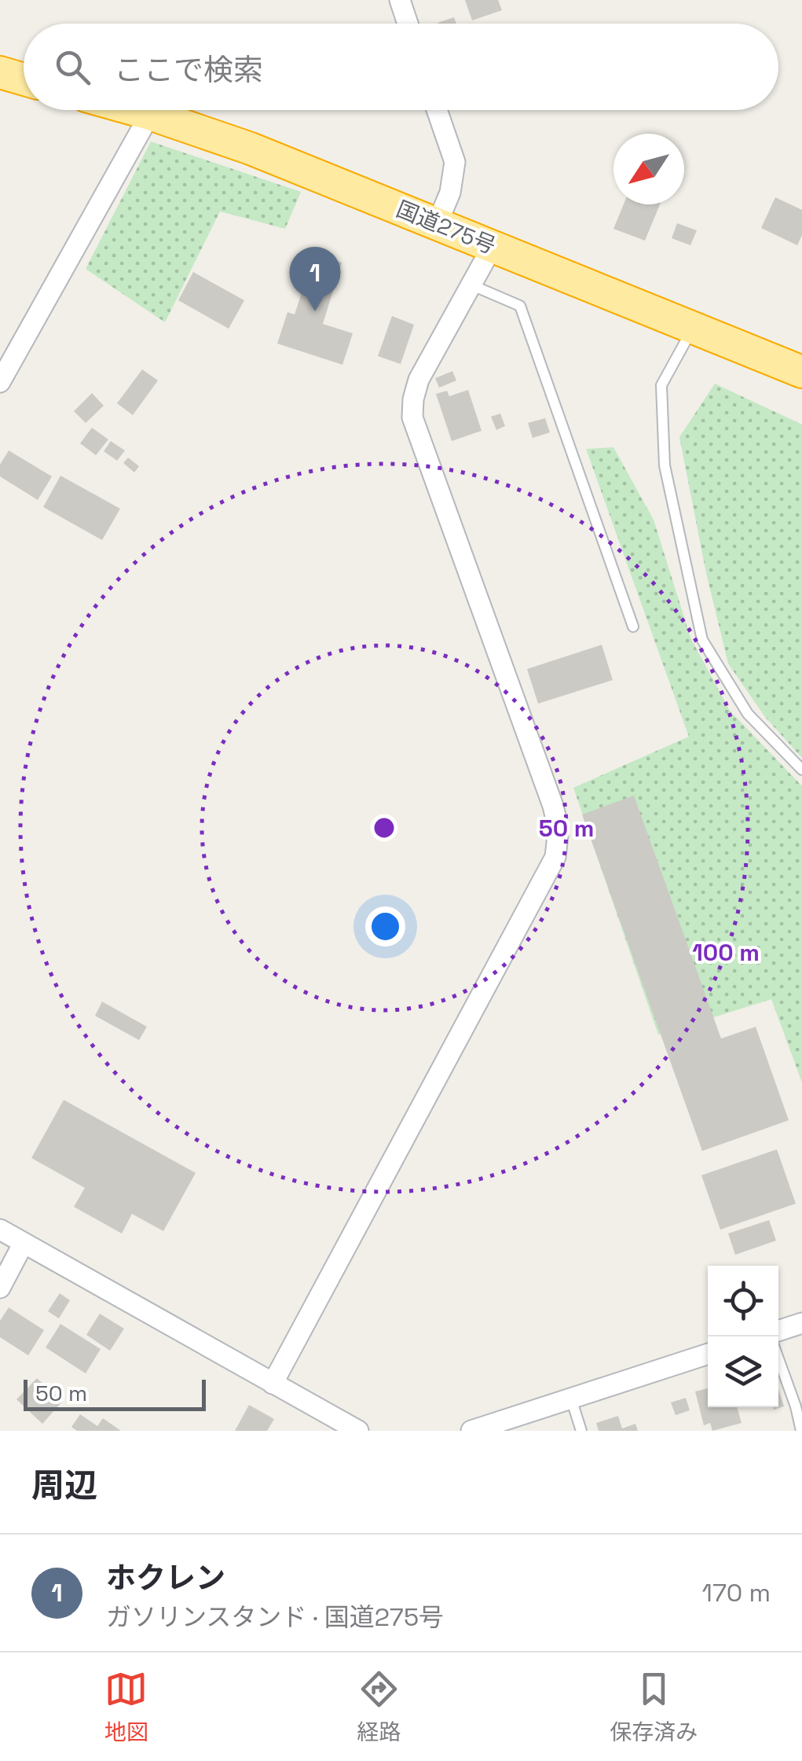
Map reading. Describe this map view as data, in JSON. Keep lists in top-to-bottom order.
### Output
{
  "streets": {
    "highway": ["国道275号"]
  },
  "scale_bar": "50 m",
  "north": "bottom left",
  "page": {
    "search": "ここで検索",
    "pins": "1",
    "scale": "50 m",
    "heading": "周辺",
    "list": [
      {
        "mark": "1",
        "name": "ホクレン",
        "note": "ガソリンスタンド · 国道275号",
        "value": "170 m"
      }
    ],
    "nav": ["地図", "経路", "保存済み"]
  },
  "rings": ["50 m", "100 m"]
}
